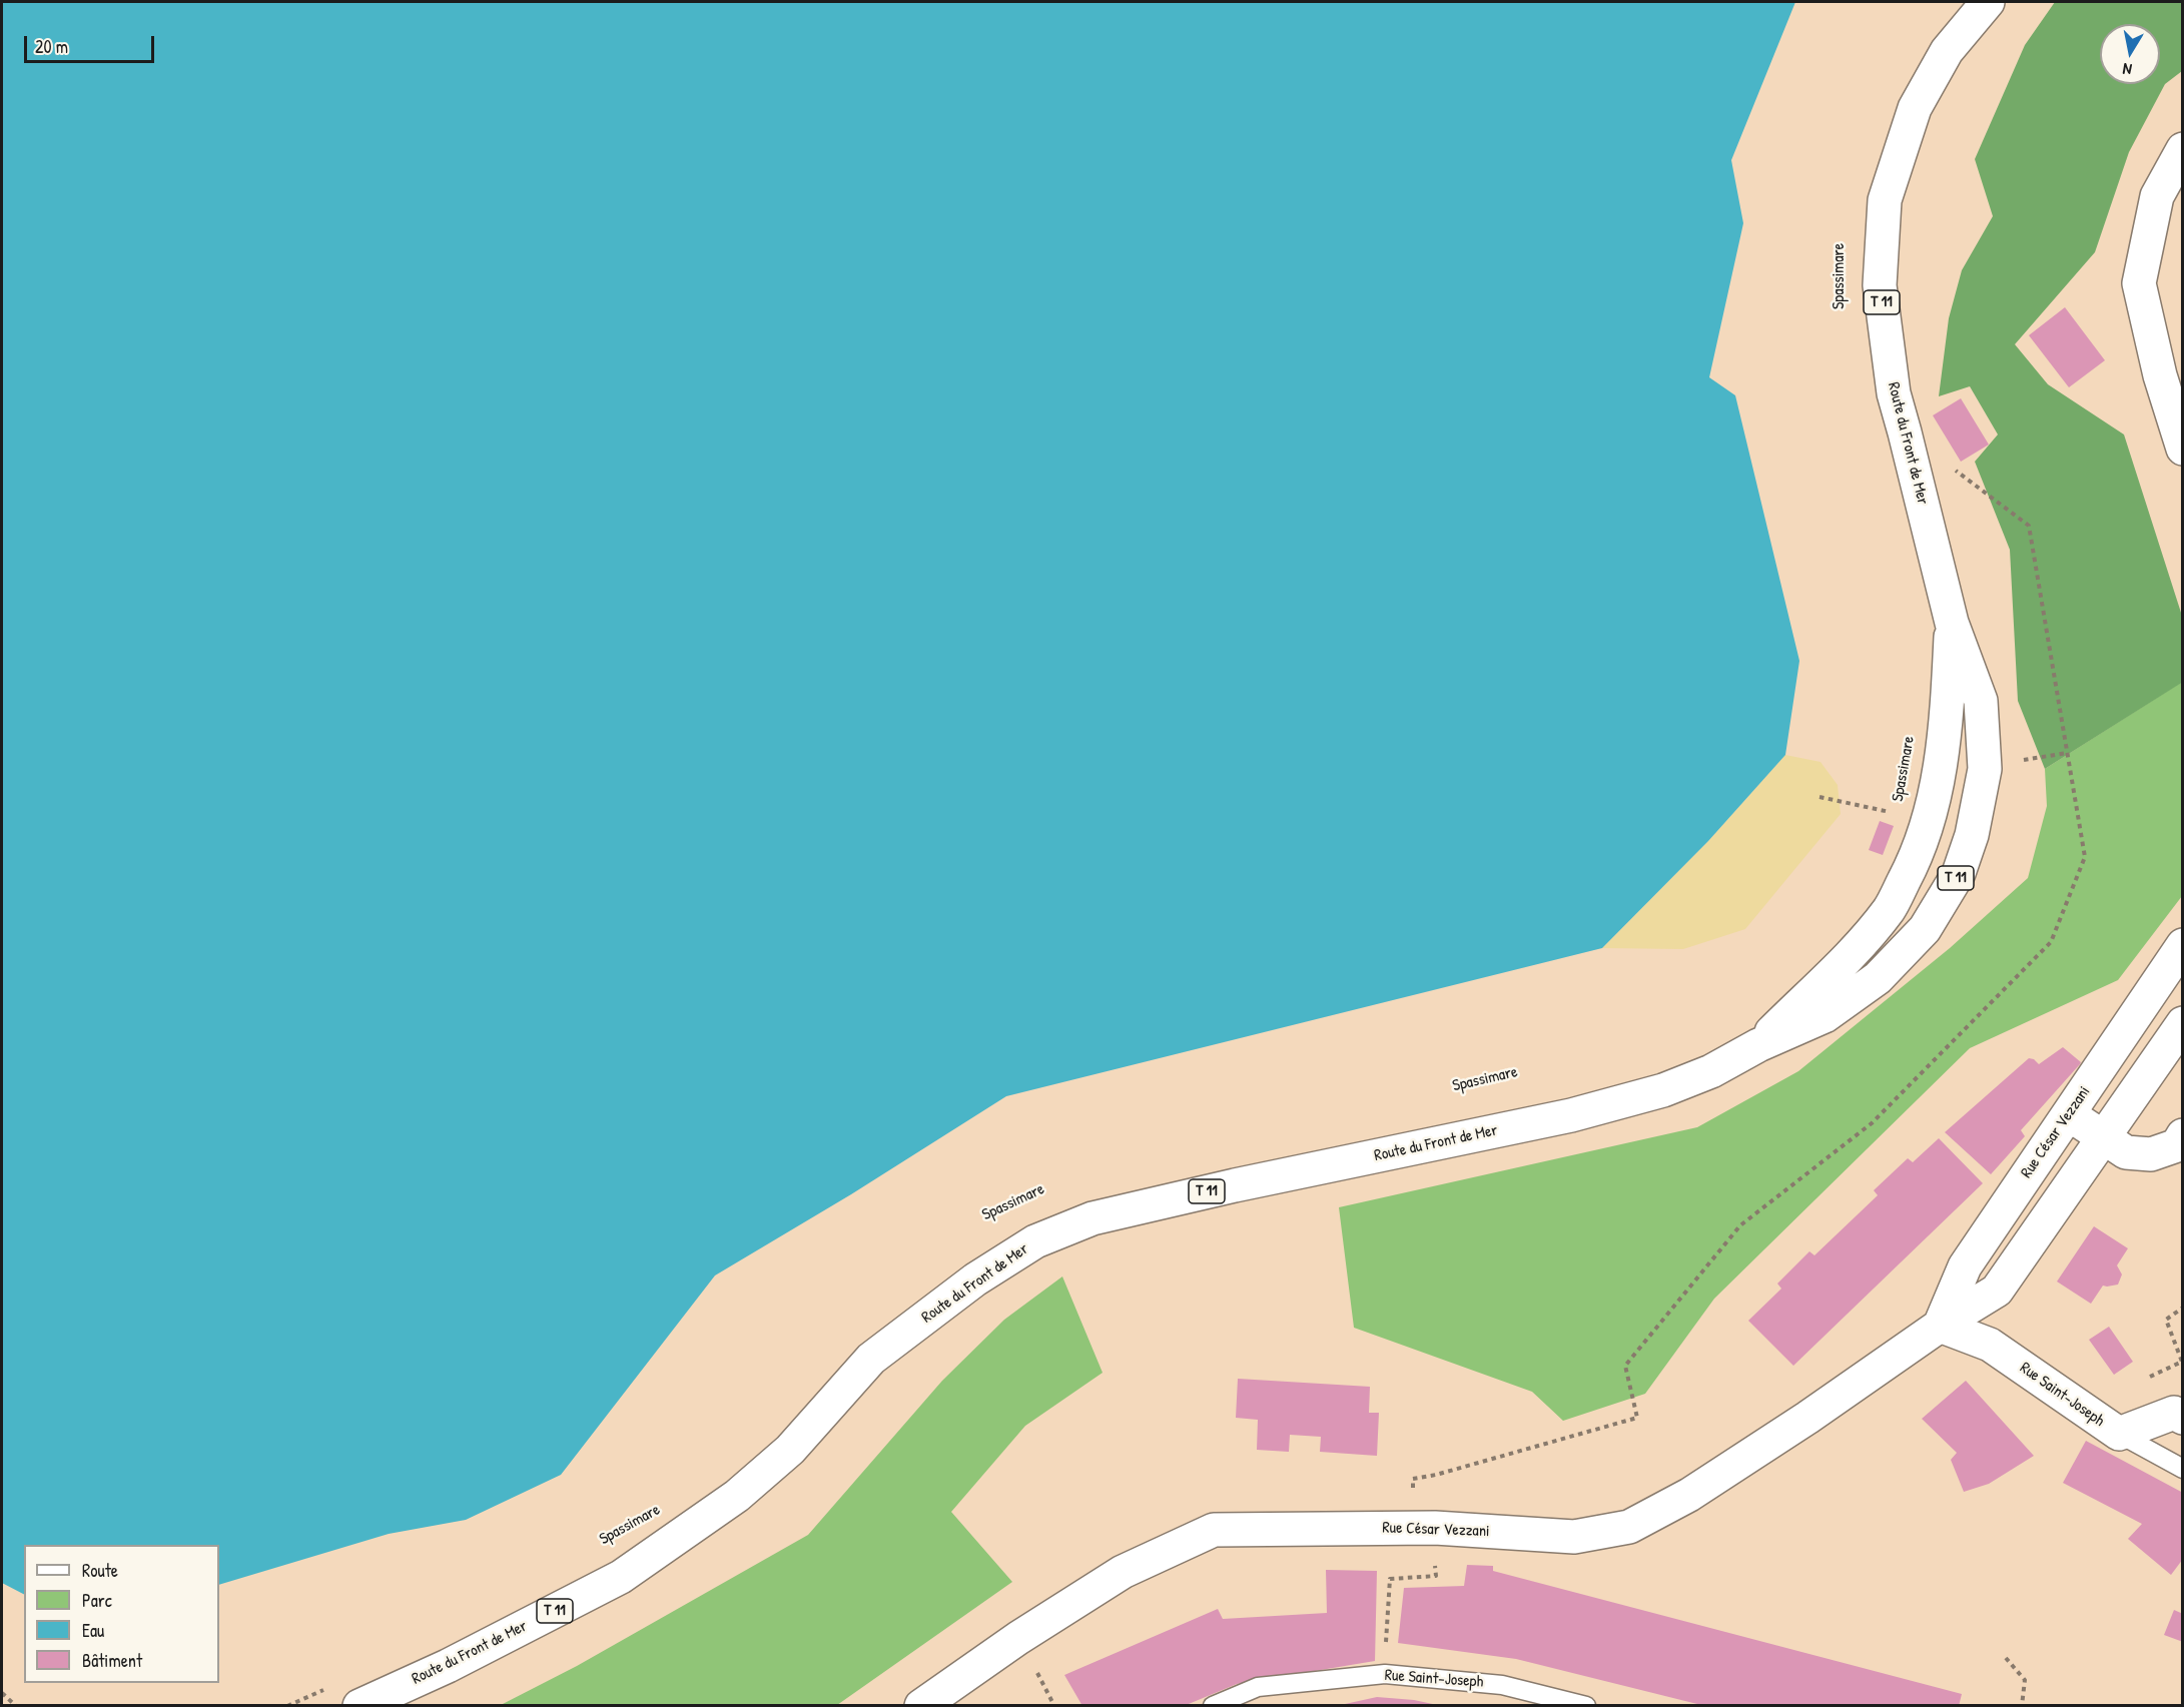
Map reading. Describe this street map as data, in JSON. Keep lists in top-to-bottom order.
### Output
{
  "streets": {
    "main road": [
      "T 11",
      "Route du Front de Mer",
      "Rue César Vezzani",
      "Rue Saint-Joseph"
    ]
  },
  "crossings": [
    ["Rue César Vezzani", "Rue Saint-Joseph"]
  ],
  "legend": [
    "Route",
    "Parc",
    "Eau",
    "Bâtiment"
  ],
  "scale_bar": "20 m",
  "north": "bottom"
}
